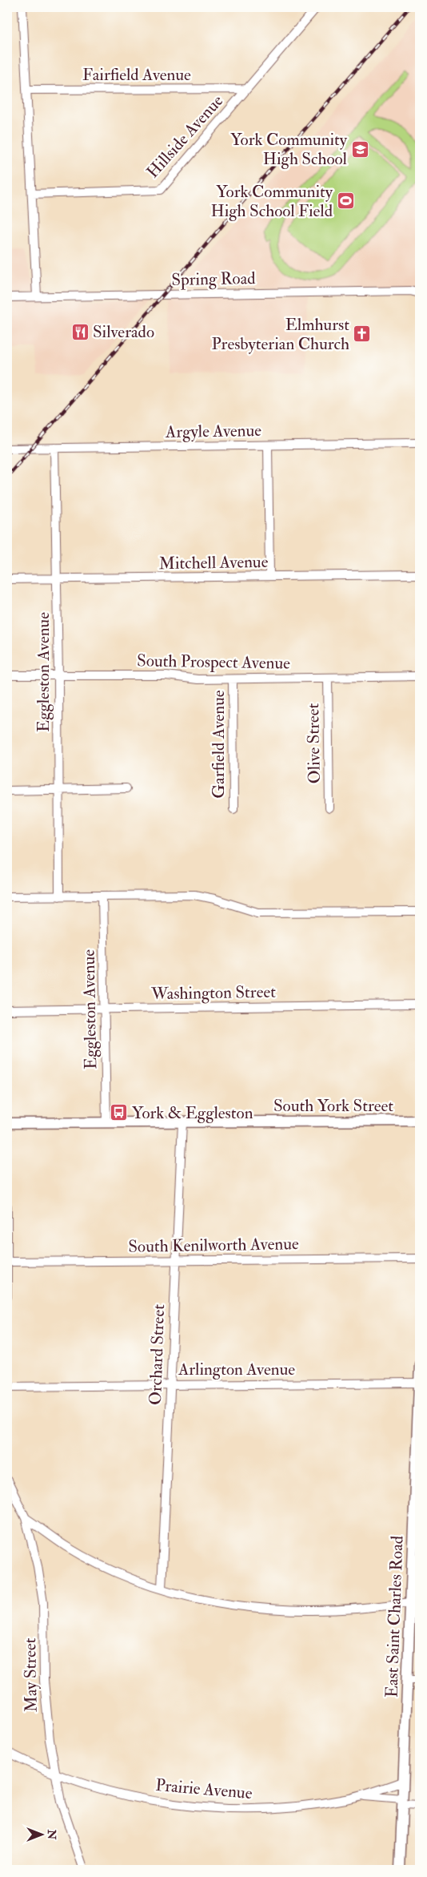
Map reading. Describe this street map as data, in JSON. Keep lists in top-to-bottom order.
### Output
{
  "streets": {
    "main road": ["South York Street", "East Saint Charles Road"],
    "street": [
      "Fairfield Avenue",
      "Hillside Avenue",
      "Spring Road",
      "Argyle Avenue",
      "Mitchell Avenue",
      "South Prospect Avenue",
      "Eggleston Avenue",
      "Olive Street",
      "Garfield Avenue",
      "Washington Street",
      "South Kenilworth Avenue",
      "Orchard Street",
      "Arlington Avenue",
      "May Street",
      "Prairie Avenue"
    ]
  },
  "crossings": [
    ["Fairfield Avenue", "Hillside Avenue"],
    ["Argyle Avenue", "Eggleston Avenue"],
    ["Mitchell Avenue", "Eggleston Avenue"],
    ["South Prospect Avenue", "Eggleston Avenue"],
    ["South Prospect Avenue", "Olive Street"],
    ["South Prospect Avenue", "Garfield Avenue"],
    ["Eggleston Avenue", "Washington Street"],
    ["Eggleston Avenue", "South York Street"],
    ["South York Street", "Orchard Street"],
    ["South Kenilworth Avenue", "Orchard Street"],
    ["Orchard Street", "Arlington Avenue"],
    ["Arlington Avenue", "East Saint Charles Road"],
    ["East Saint Charles Road", "Prairie Avenue"],
    ["May Street", "Prairie Avenue"]
  ],
  "places": {
    "school or university": ["York Community High School"],
    "sports": ["York Community High School Field"],
    "restaurant": ["Silverado"],
    "church": ["Elmhurst Presbyterian Church"],
    "bus stop": ["York & Eggleston"]
  },
  "north": "right"
}
